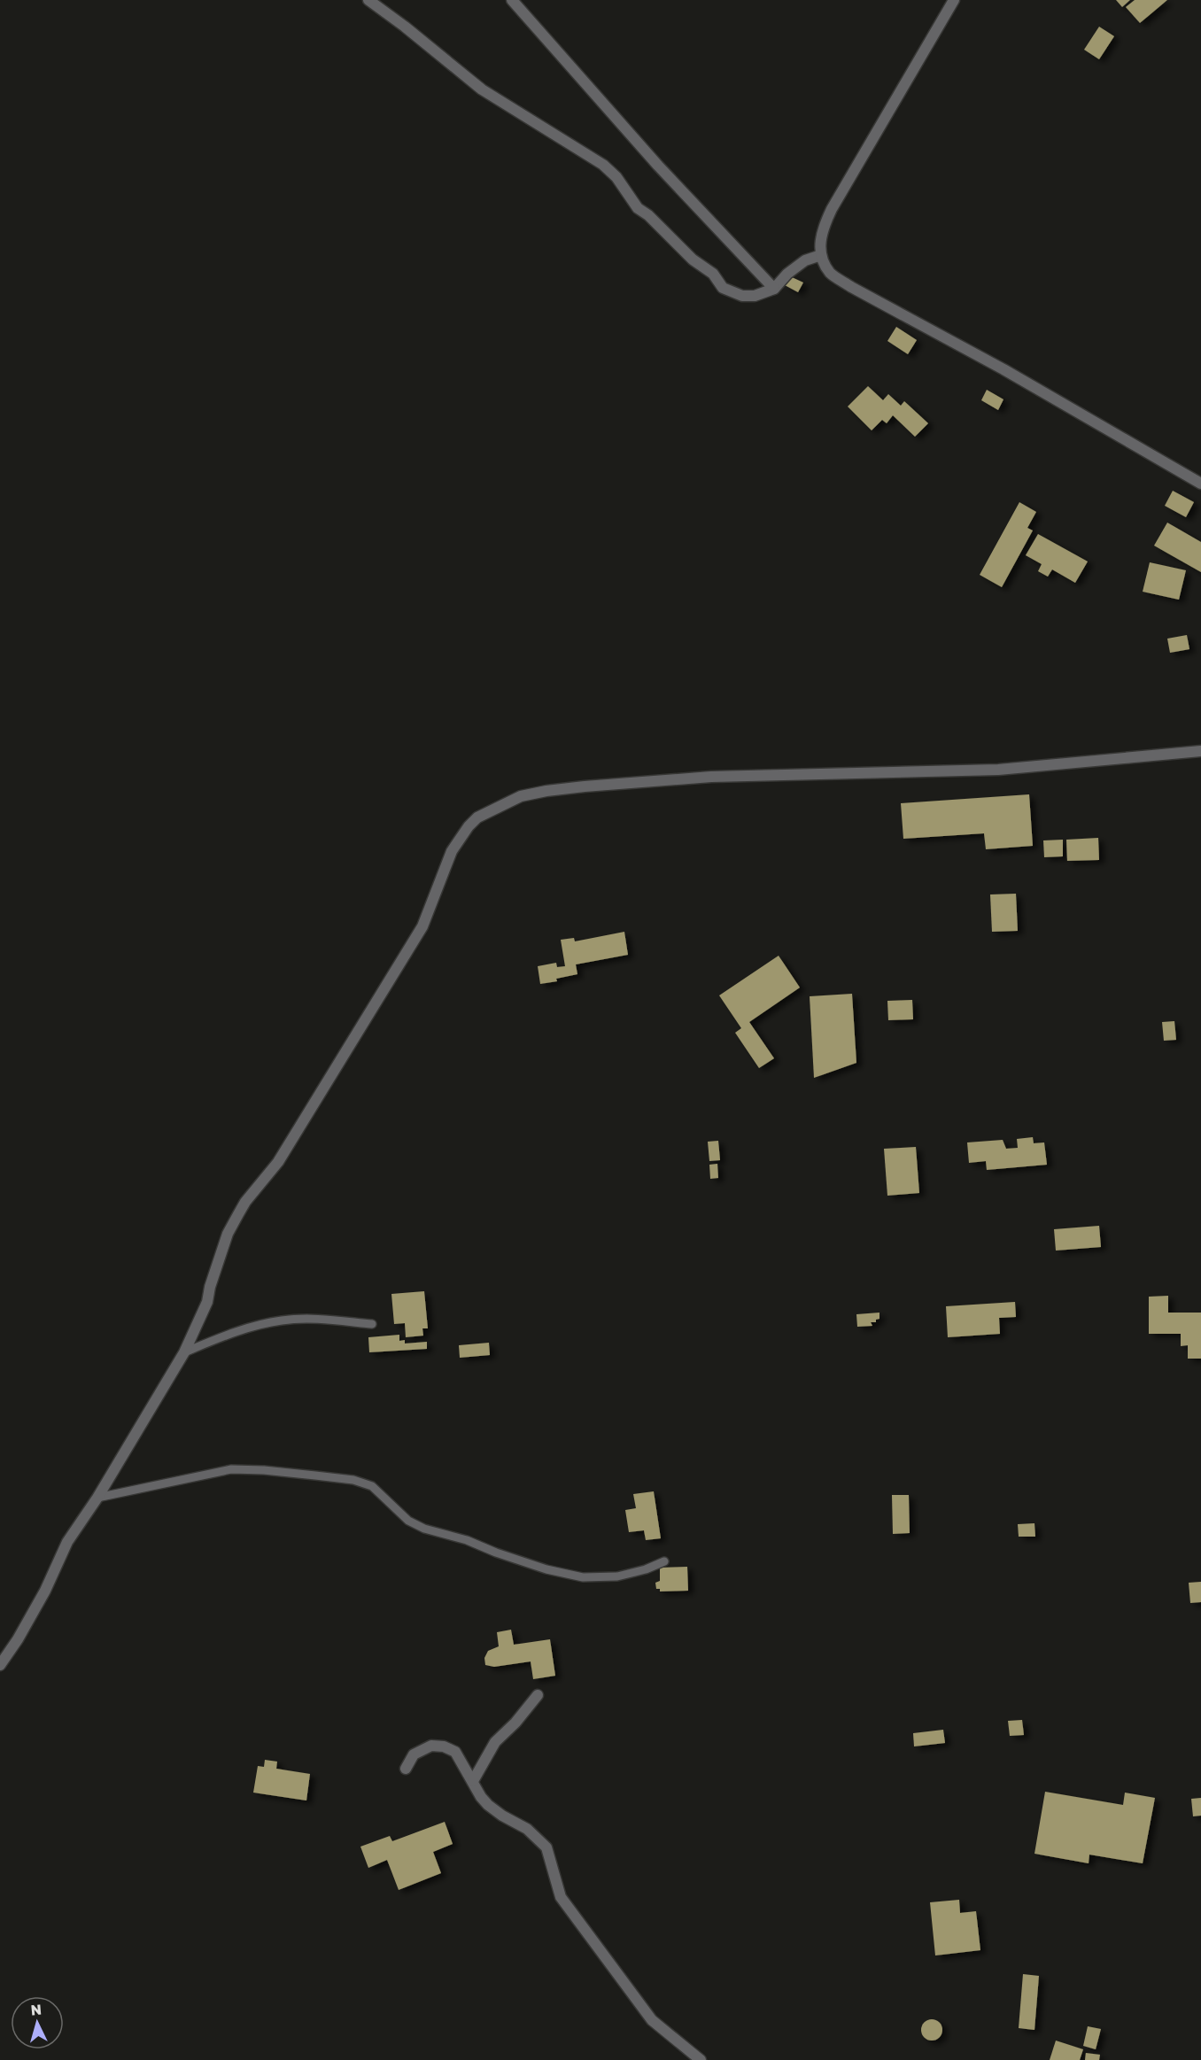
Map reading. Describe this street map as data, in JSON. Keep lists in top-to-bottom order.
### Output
{
  "north": "top"
}
